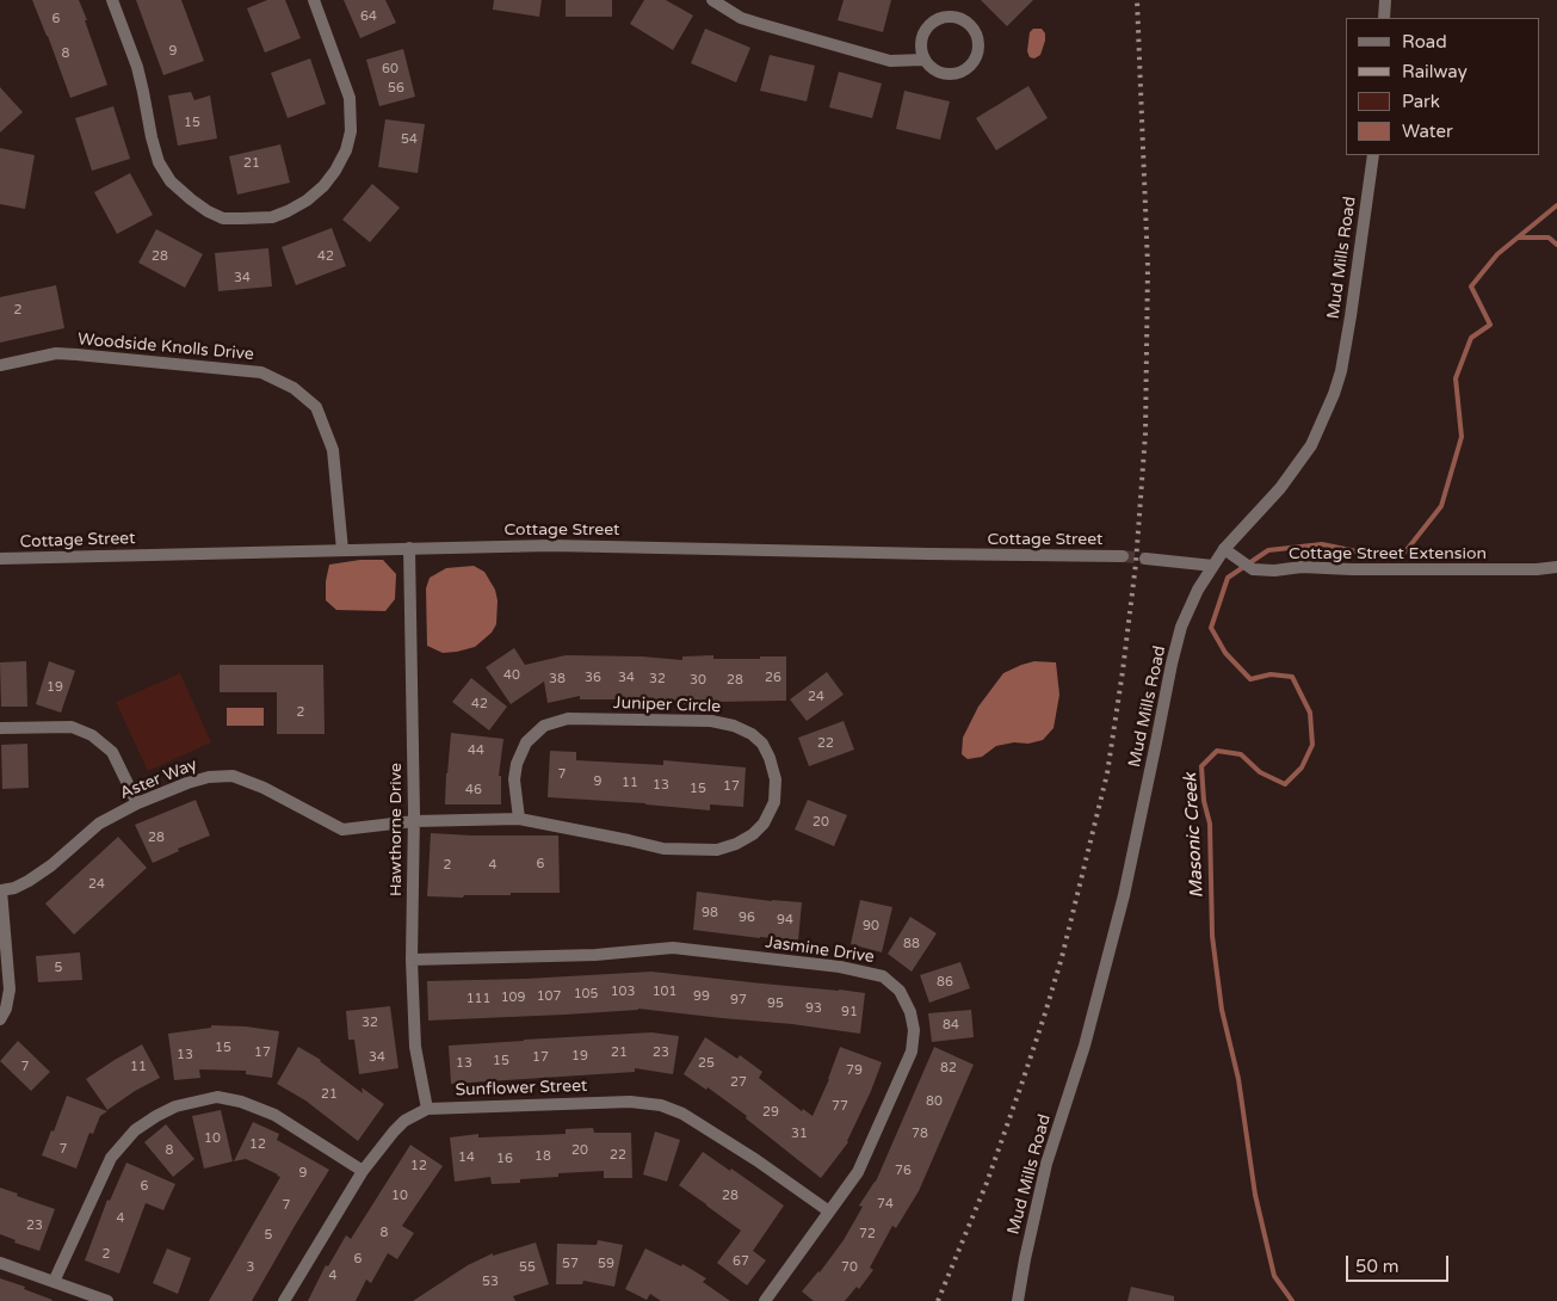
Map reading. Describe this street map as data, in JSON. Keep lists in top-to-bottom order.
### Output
{
  "streets": {
    "street": [
      "Mud Mills Road",
      "Woodside Knolls Drive",
      "Cottage Street",
      "Cottage Street Extension",
      "Juniper Circle",
      "Aster Way",
      "Hawthorne Drive",
      "Jasmine Drive",
      "Sunflower Street"
    ]
  },
  "crossings": [
    ["Mud Mills Road", "Cottage Street Extension"],
    ["Woodside Knolls Drive", "Cottage Street"],
    ["Cottage Street", "Hawthorne Drive"],
    ["Juniper Circle", "Aster Way"],
    ["Juniper Circle", "Hawthorne Drive"],
    ["Aster Way", "Hawthorne Drive"],
    ["Hawthorne Drive", "Jasmine Drive"],
    ["Hawthorne Drive", "Sunflower Street"],
    ["Jasmine Drive", "Sunflower Street"]
  ],
  "water": ["Masonic Creek"],
  "house_numbers": [
    "64",
    "6",
    "9",
    "8",
    "60",
    "56",
    "15",
    "54",
    "21",
    "28",
    "42",
    "34",
    "2",
    "40",
    "36",
    "34",
    "26",
    "38",
    "32",
    "30",
    "28",
    "19",
    "24",
    "42",
    "2",
    "22",
    "44",
    "7",
    "9",
    "11",
    "13",
    "17",
    "15",
    "46",
    "20",
    "28",
    "6",
    "2",
    "4",
    "24",
    "98",
    "96",
    "94",
    "90",
    "88",
    "5",
    "86",
    "103",
    "101",
    "105",
    "107",
    "99",
    "109",
    "111",
    "97",
    "95",
    "93",
    "91",
    "32",
    "84",
    "15",
    "17",
    "21",
    "23",
    "13",
    "19",
    "34",
    "17",
    "15",
    "13",
    "25",
    "7",
    "11",
    "82",
    "79",
    "27",
    "21",
    "80",
    "77",
    "29",
    "31",
    "78",
    "10",
    "12",
    "7",
    "8",
    "20",
    "22",
    "18",
    "14",
    "16",
    "12",
    "76",
    "9",
    "6",
    "10",
    "28",
    "74",
    "7",
    "4",
    "23",
    "8",
    "72",
    "5",
    "2",
    "6",
    "67",
    "57",
    "59",
    "3",
    "55",
    "70",
    "4",
    "53"
  ],
  "legend": [
    "Road",
    "Railway",
    "Park",
    "Water"
  ],
  "scale_bar": "50 m"
}
